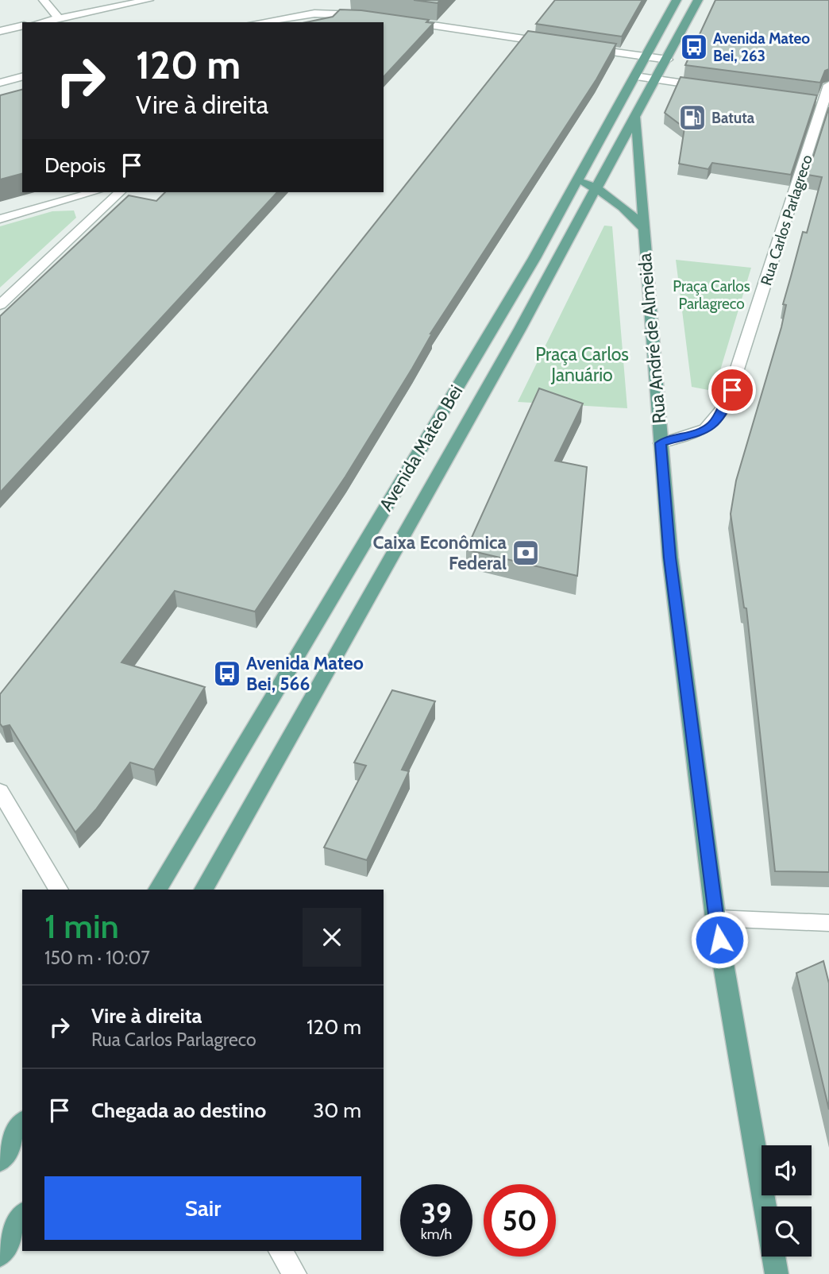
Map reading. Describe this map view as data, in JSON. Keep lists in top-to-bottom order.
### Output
{
  "streets": {
    "main road": ["Rua André de Almeida", "Avenida Mateo Bei"],
    "street": ["Rua Carlos Parlagreco"]
  },
  "crossings": [
    ["Rua Carlos Parlagreco", "Rua André de Almeida"],
    ["Rua André de Almeida", "Avenida Mateo Bei"]
  ],
  "parks": ["Praça Carlos Parlagreco", "Praça Carlos Januário"],
  "places": {
    "bus stop": ["Avenida Mateo Bei, 263", "Avenida Mateo Bei, 566"],
    "fuel station": ["Batuta"],
    "bank": ["Caixa Econômica Federal"]
  },
  "page": {
    "turn": ["120 m", "Vire à direita"],
    "then": "Depois",
    "heading": ["1 min", "150 m · 10:07"],
    "list": [
      {
        "name": "Vire à direita",
        "note": "Rua Carlos Parlagreco",
        "value": "120 m"
      },
      {
        "name": "Chegada ao destino",
        "value": "30 m"
      }
    ],
    "buttons": "Sair",
    "speed": "39 km/h",
    "limit": "50"
  }
}
